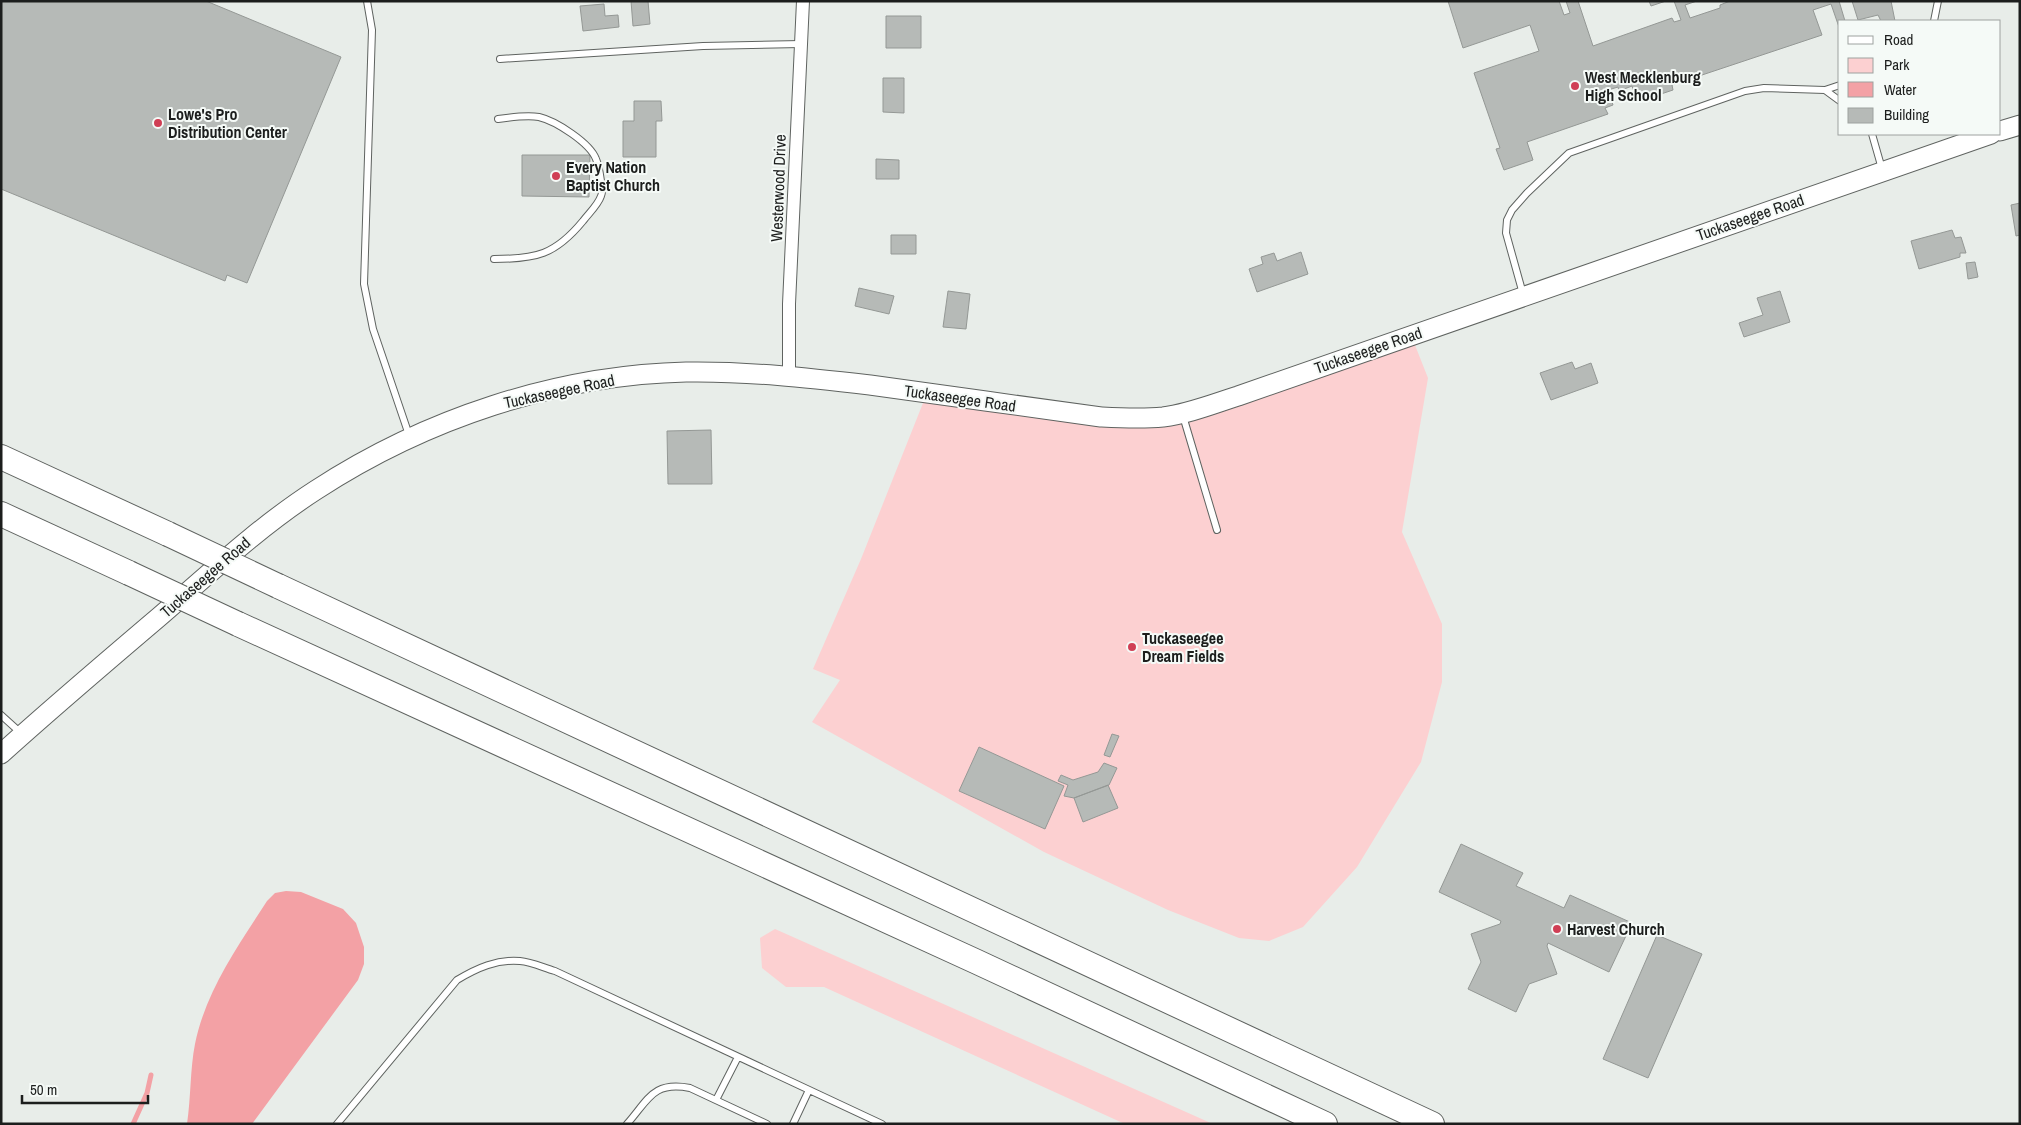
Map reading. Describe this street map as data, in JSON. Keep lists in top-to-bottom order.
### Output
{
  "streets": {
    "street": ["Westerwood Drive", "Tuckaseegee Road"]
  },
  "crossings": [
    ["Westerwood Drive", "Tuckaseegee Road"]
  ],
  "places": [
    "West Mecklenburg High School",
    "Lowe's Pro Distribution Center",
    "Every Nation Baptist Church",
    "Tuckaseegee Dream Fields",
    "Harvest Church"
  ],
  "legend": [
    "Road",
    "Park",
    "Water",
    "Building"
  ],
  "scale_bar": "50 m"
}
